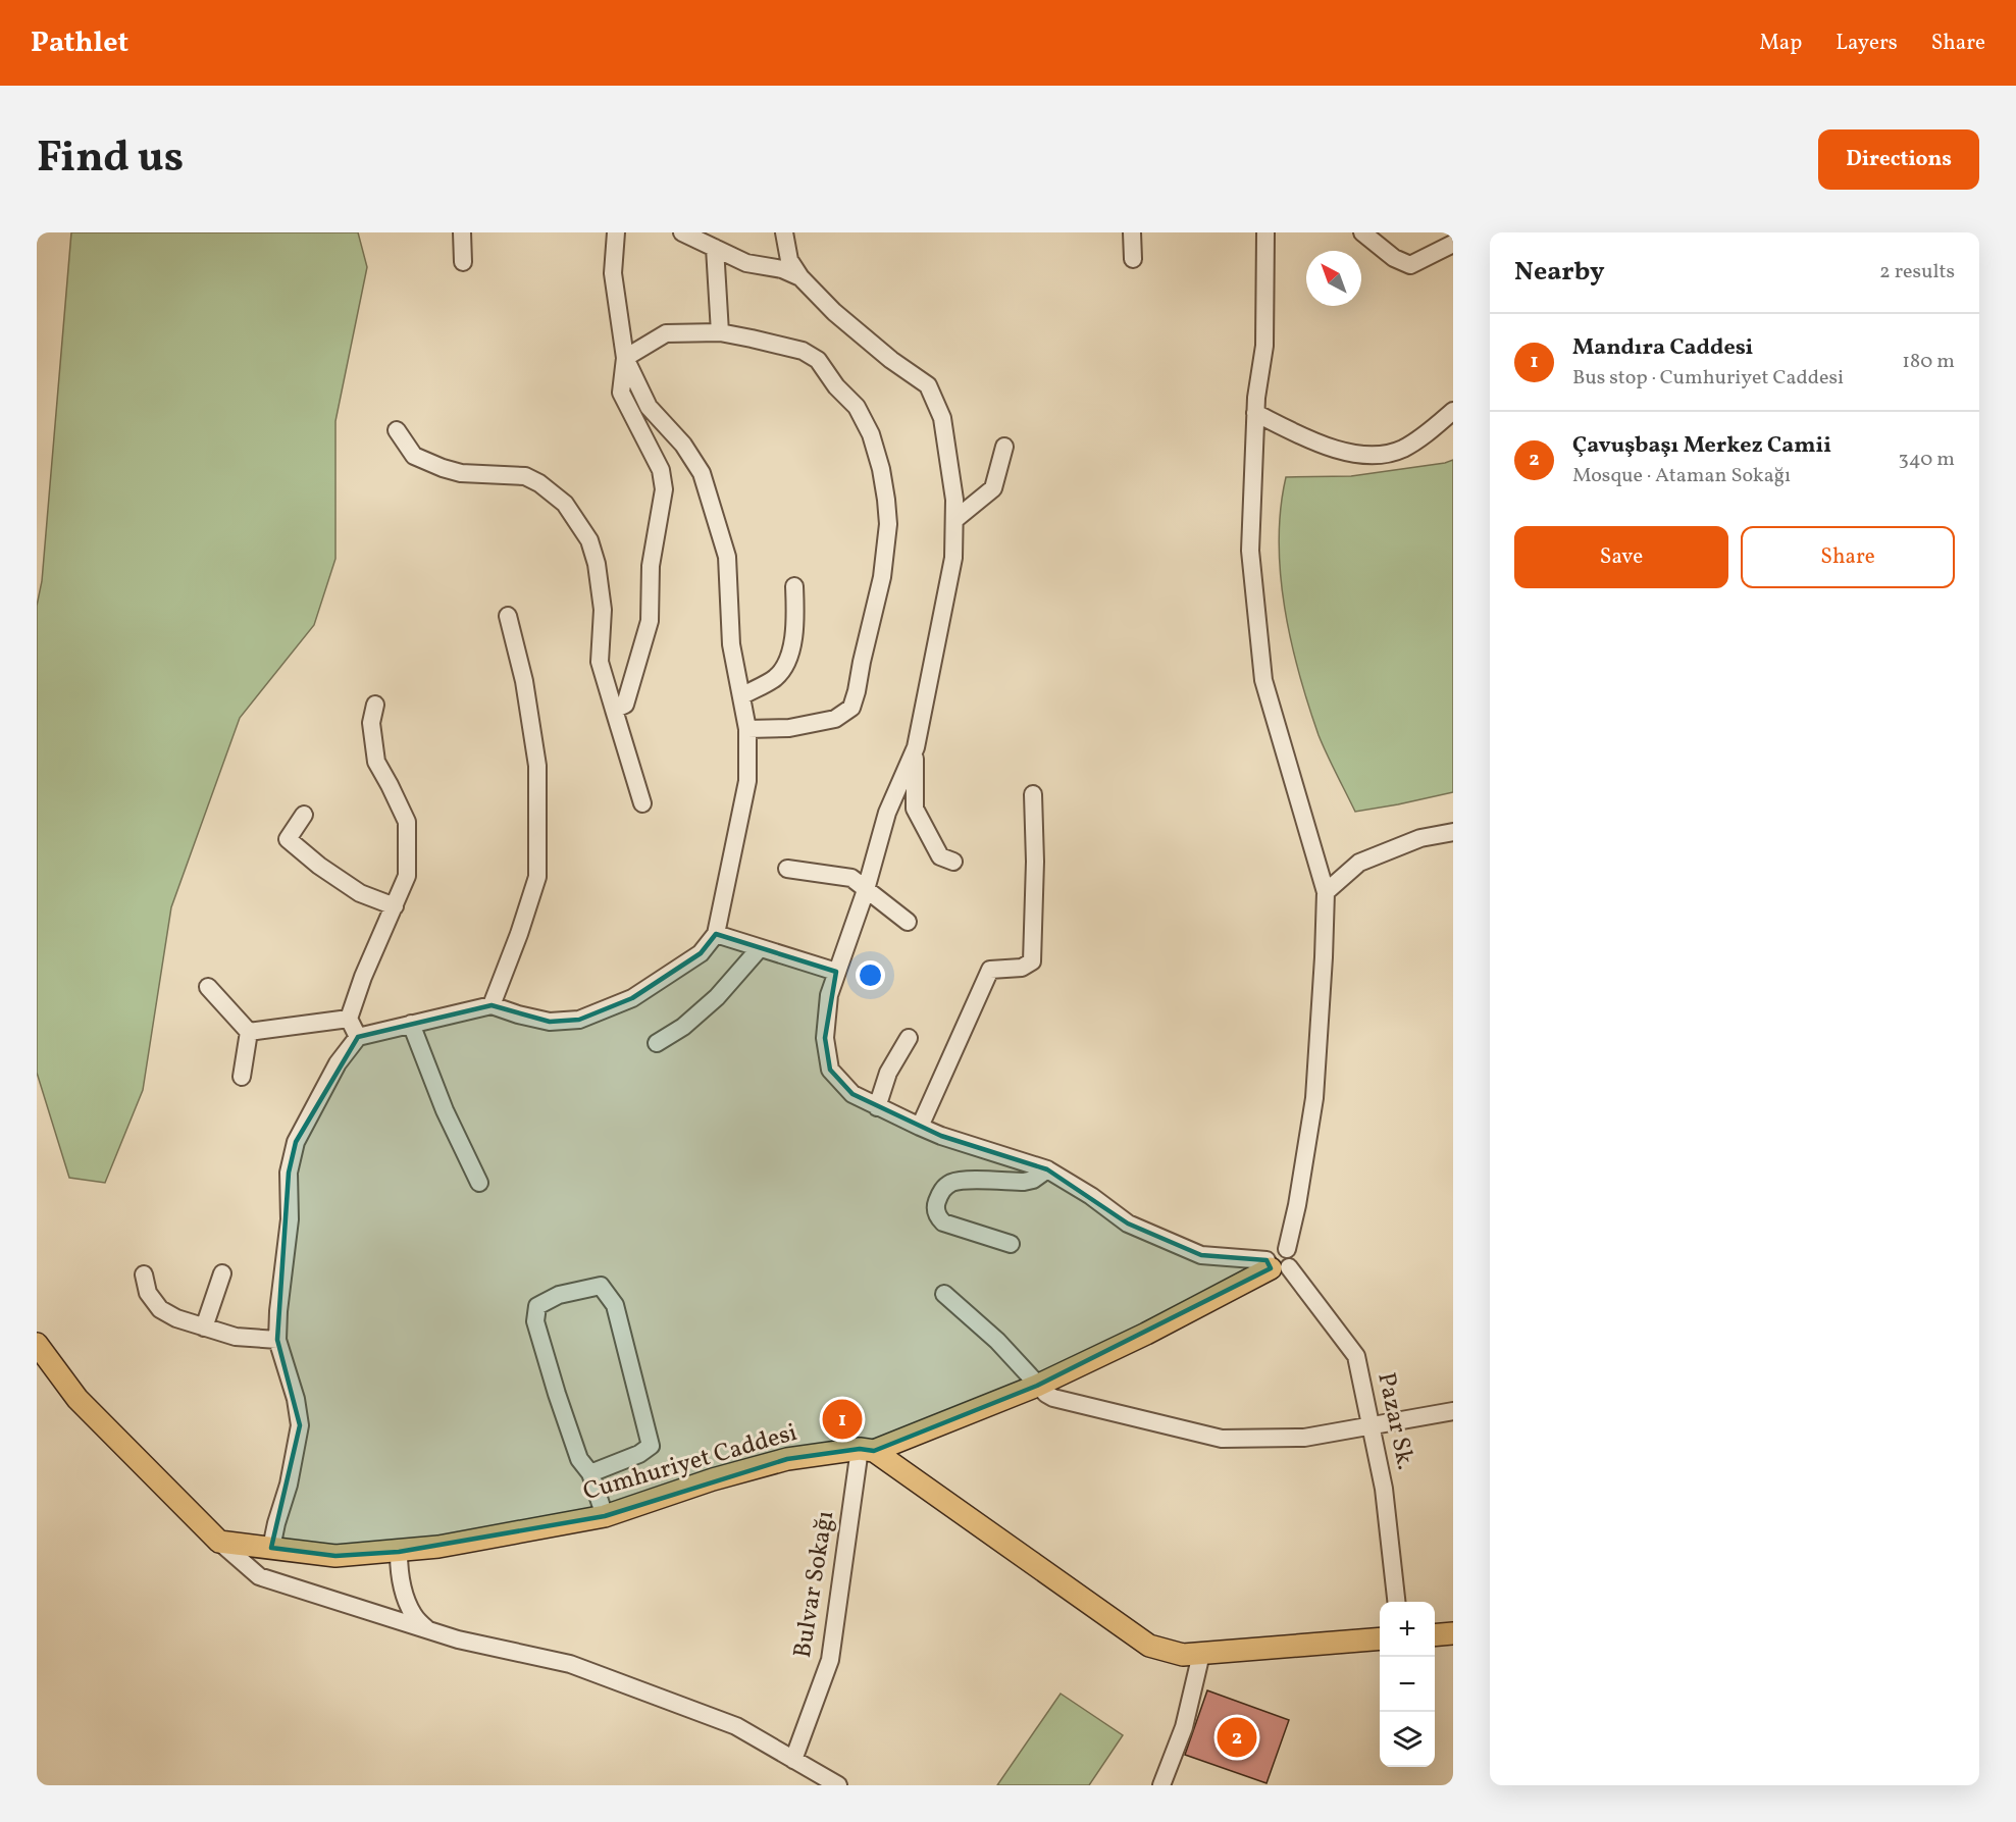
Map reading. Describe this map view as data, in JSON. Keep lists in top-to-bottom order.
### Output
{
  "streets": {
    "main road": ["Cumhuriyet Caddesi"],
    "street": ["Pazar Sk.", "Bulvar Sokağı"]
  },
  "crossings": [
    ["Pazar Sk.", "Cumhuriyet Caddesi"],
    ["Cumhuriyet Caddesi", "Bulvar Sokağı"]
  ],
  "north": "top left",
  "page": {
    "header": "Pathlet",
    "nav": ["Map", "Layers", "Share"],
    "title": "Find us",
    "buttons": [
      "Directions",
      ["Save", "Share"]
    ],
    "heading": ["Nearby", "2 results"],
    "list": [
      {
        "mark": "1",
        "name": "Mandıra Caddesi",
        "note": "Bus stop · Cumhuriyet Caddesi",
        "value": "180 m"
      },
      {
        "mark": "2",
        "name": "Çavuşbaşı Merkez Camii",
        "note": "Mosque · Ataman Sokağı",
        "value": "340 m"
      }
    ],
    "pins": ["1", "2"],
    "map_buttons": ["+", "−"]
  }
}
